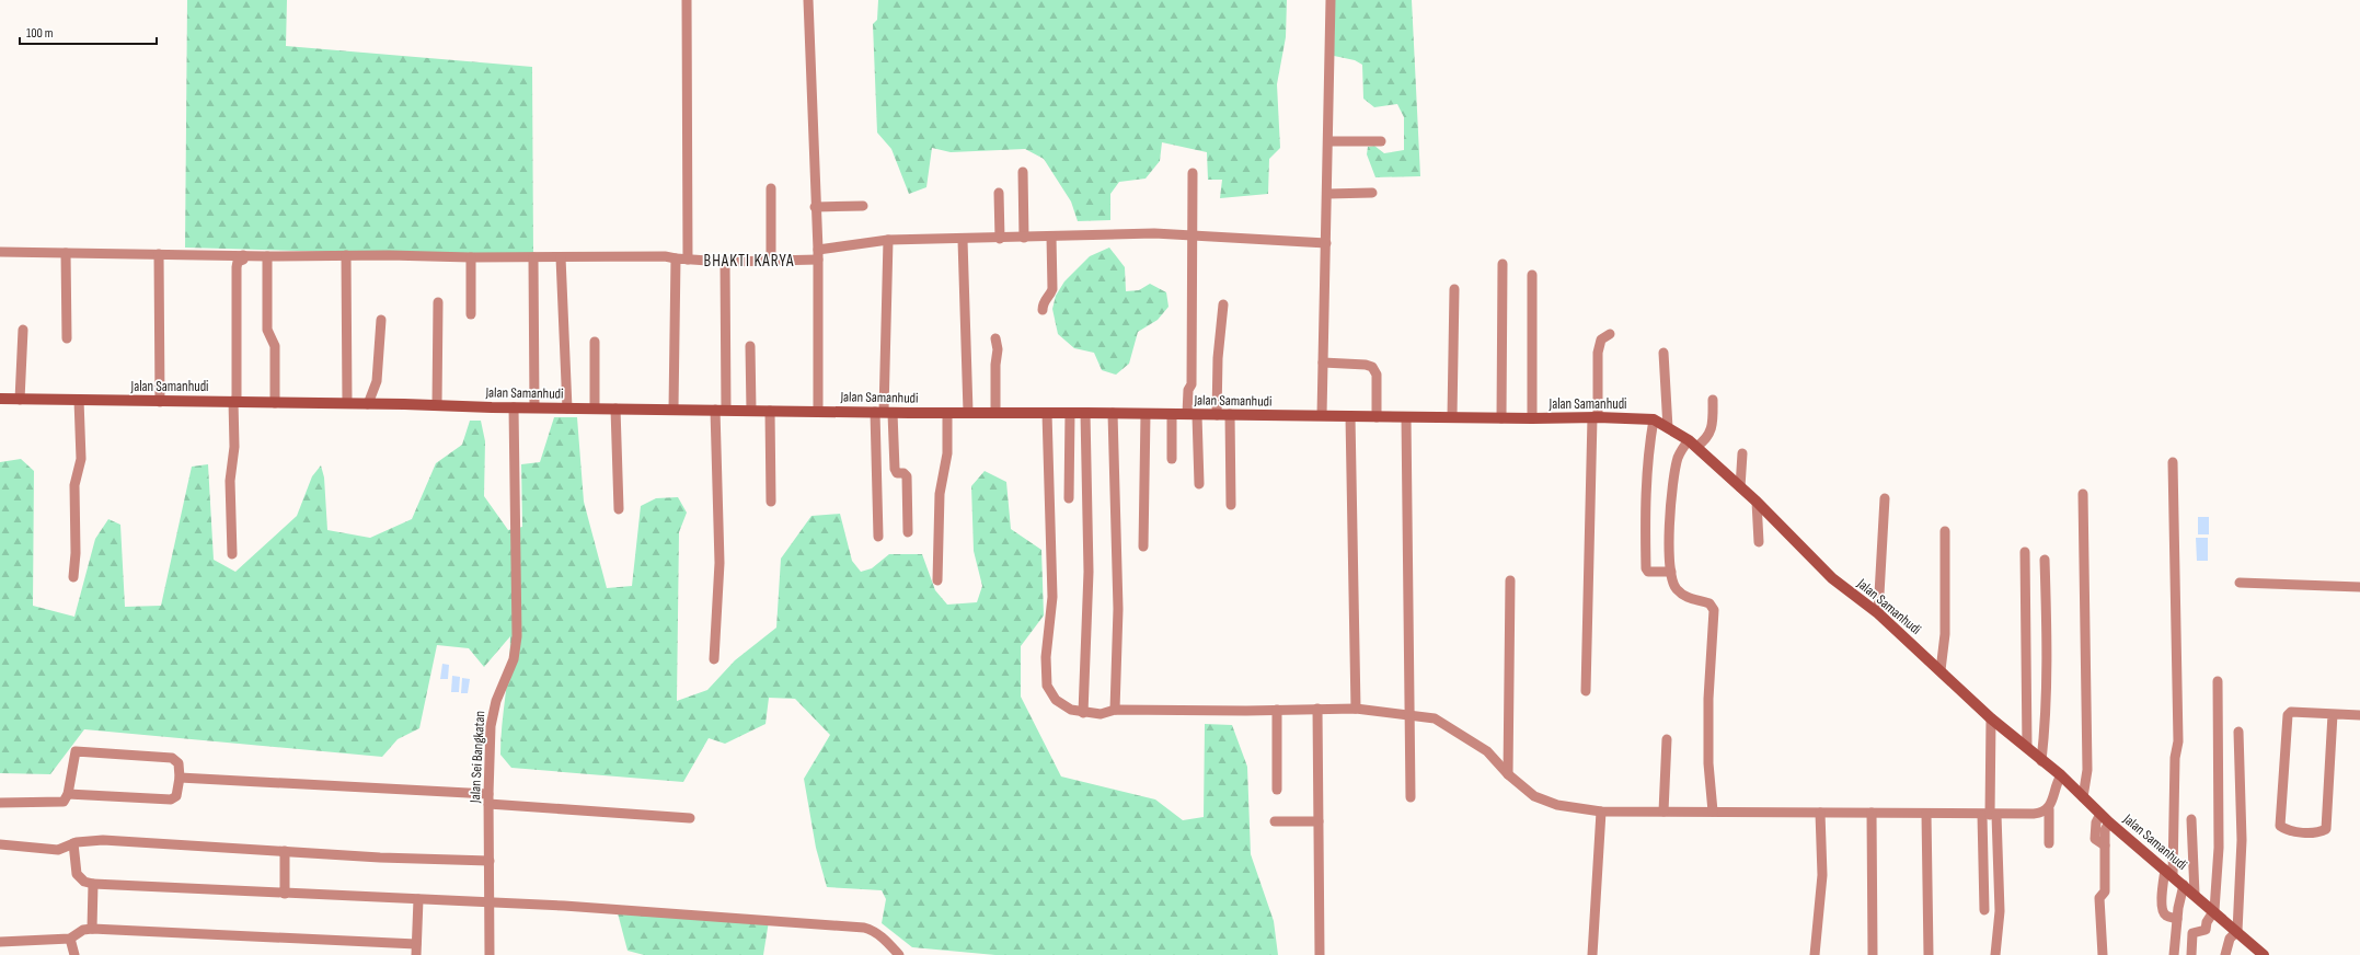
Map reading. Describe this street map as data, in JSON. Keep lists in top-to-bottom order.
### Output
{
  "streets": {
    "street": ["Jalan Samanhudi", "Jalan Sei Bangkatan"]
  },
  "crossings": [
    ["Jalan Samanhudi", "Jalan Sei Bangkatan"]
  ],
  "districts": ["BHAKTI KARYA"],
  "scale_bar": "100 m"
}
